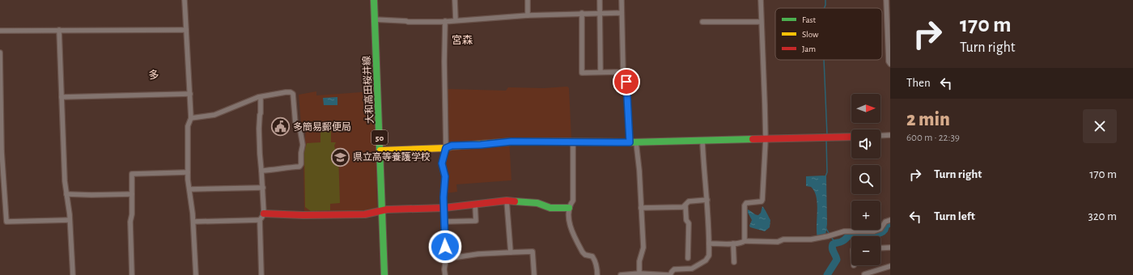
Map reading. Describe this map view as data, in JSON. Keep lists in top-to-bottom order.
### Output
{
  "streets": {
    "street": ["大和高田桜井線", "50"]
  },
  "districts": ["宮森", "多"],
  "places": {
    "public building": ["多簡易郵便局"],
    "school or university": ["県立高等養護学校"]
  },
  "legend": ["Fast", "Slow", "Jam"],
  "north": "right",
  "page": {
    "turn": ["170 m", "Turn right"],
    "then": "Then",
    "map_buttons": ["+", "−"],
    "heading": ["2 min", "600 m · 22:39"],
    "list": [
      {
        "name": "Turn right",
        "value": "170 m"
      },
      {
        "name": "Turn left",
        "value": "320 m"
      }
    ]
  }
}
